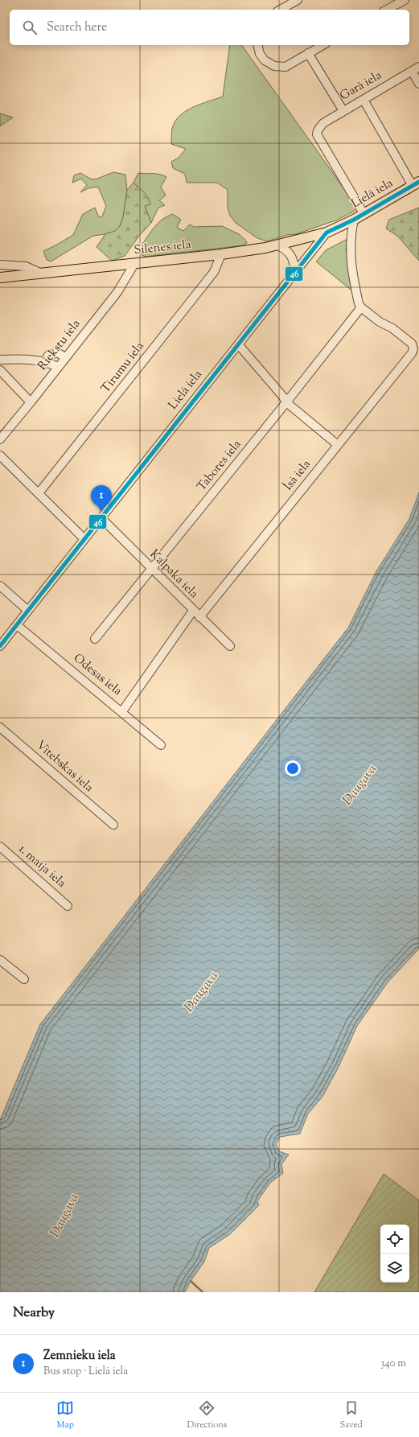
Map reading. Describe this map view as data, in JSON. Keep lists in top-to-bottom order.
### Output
{
  "streets": {
    "main road": ["Lielā iela", "Silenes iela"],
    "street": [
      "Garā iela",
      "Riekstu iela",
      "Tīrumu iela",
      "Tabores iela",
      "Īsā iela",
      "Kalpaka iela",
      "Odesas iela",
      "Vitebskas iela",
      "1. maija iela"
    ]
  },
  "crossings": [
    ["Garā iela", "Lielā iela"],
    ["Lielā iela", "Silenes iela"],
    ["Lielā iela", "Kalpaka iela"],
    ["Lielā iela", "Odesas iela"],
    ["Silenes iela", "Riekstu iela"],
    ["Silenes iela", "Tīrumu iela"],
    ["Tabores iela", "Īsā iela"],
    ["Tabores iela", "Kalpaka iela"],
    ["Īsā iela", "Kalpaka iela"]
  ],
  "water": ["Daugava"],
  "lines": ["transit line 46"],
  "page": {
    "search": "Search here",
    "pins": "1",
    "heading": "Nearby",
    "list": [
      {
        "mark": "1",
        "name": "Zemnieku iela",
        "note": "Bus stop · Lielā iela",
        "value": "340 m"
      }
    ],
    "nav": ["Map", "Directions", "Saved"]
  }
}
